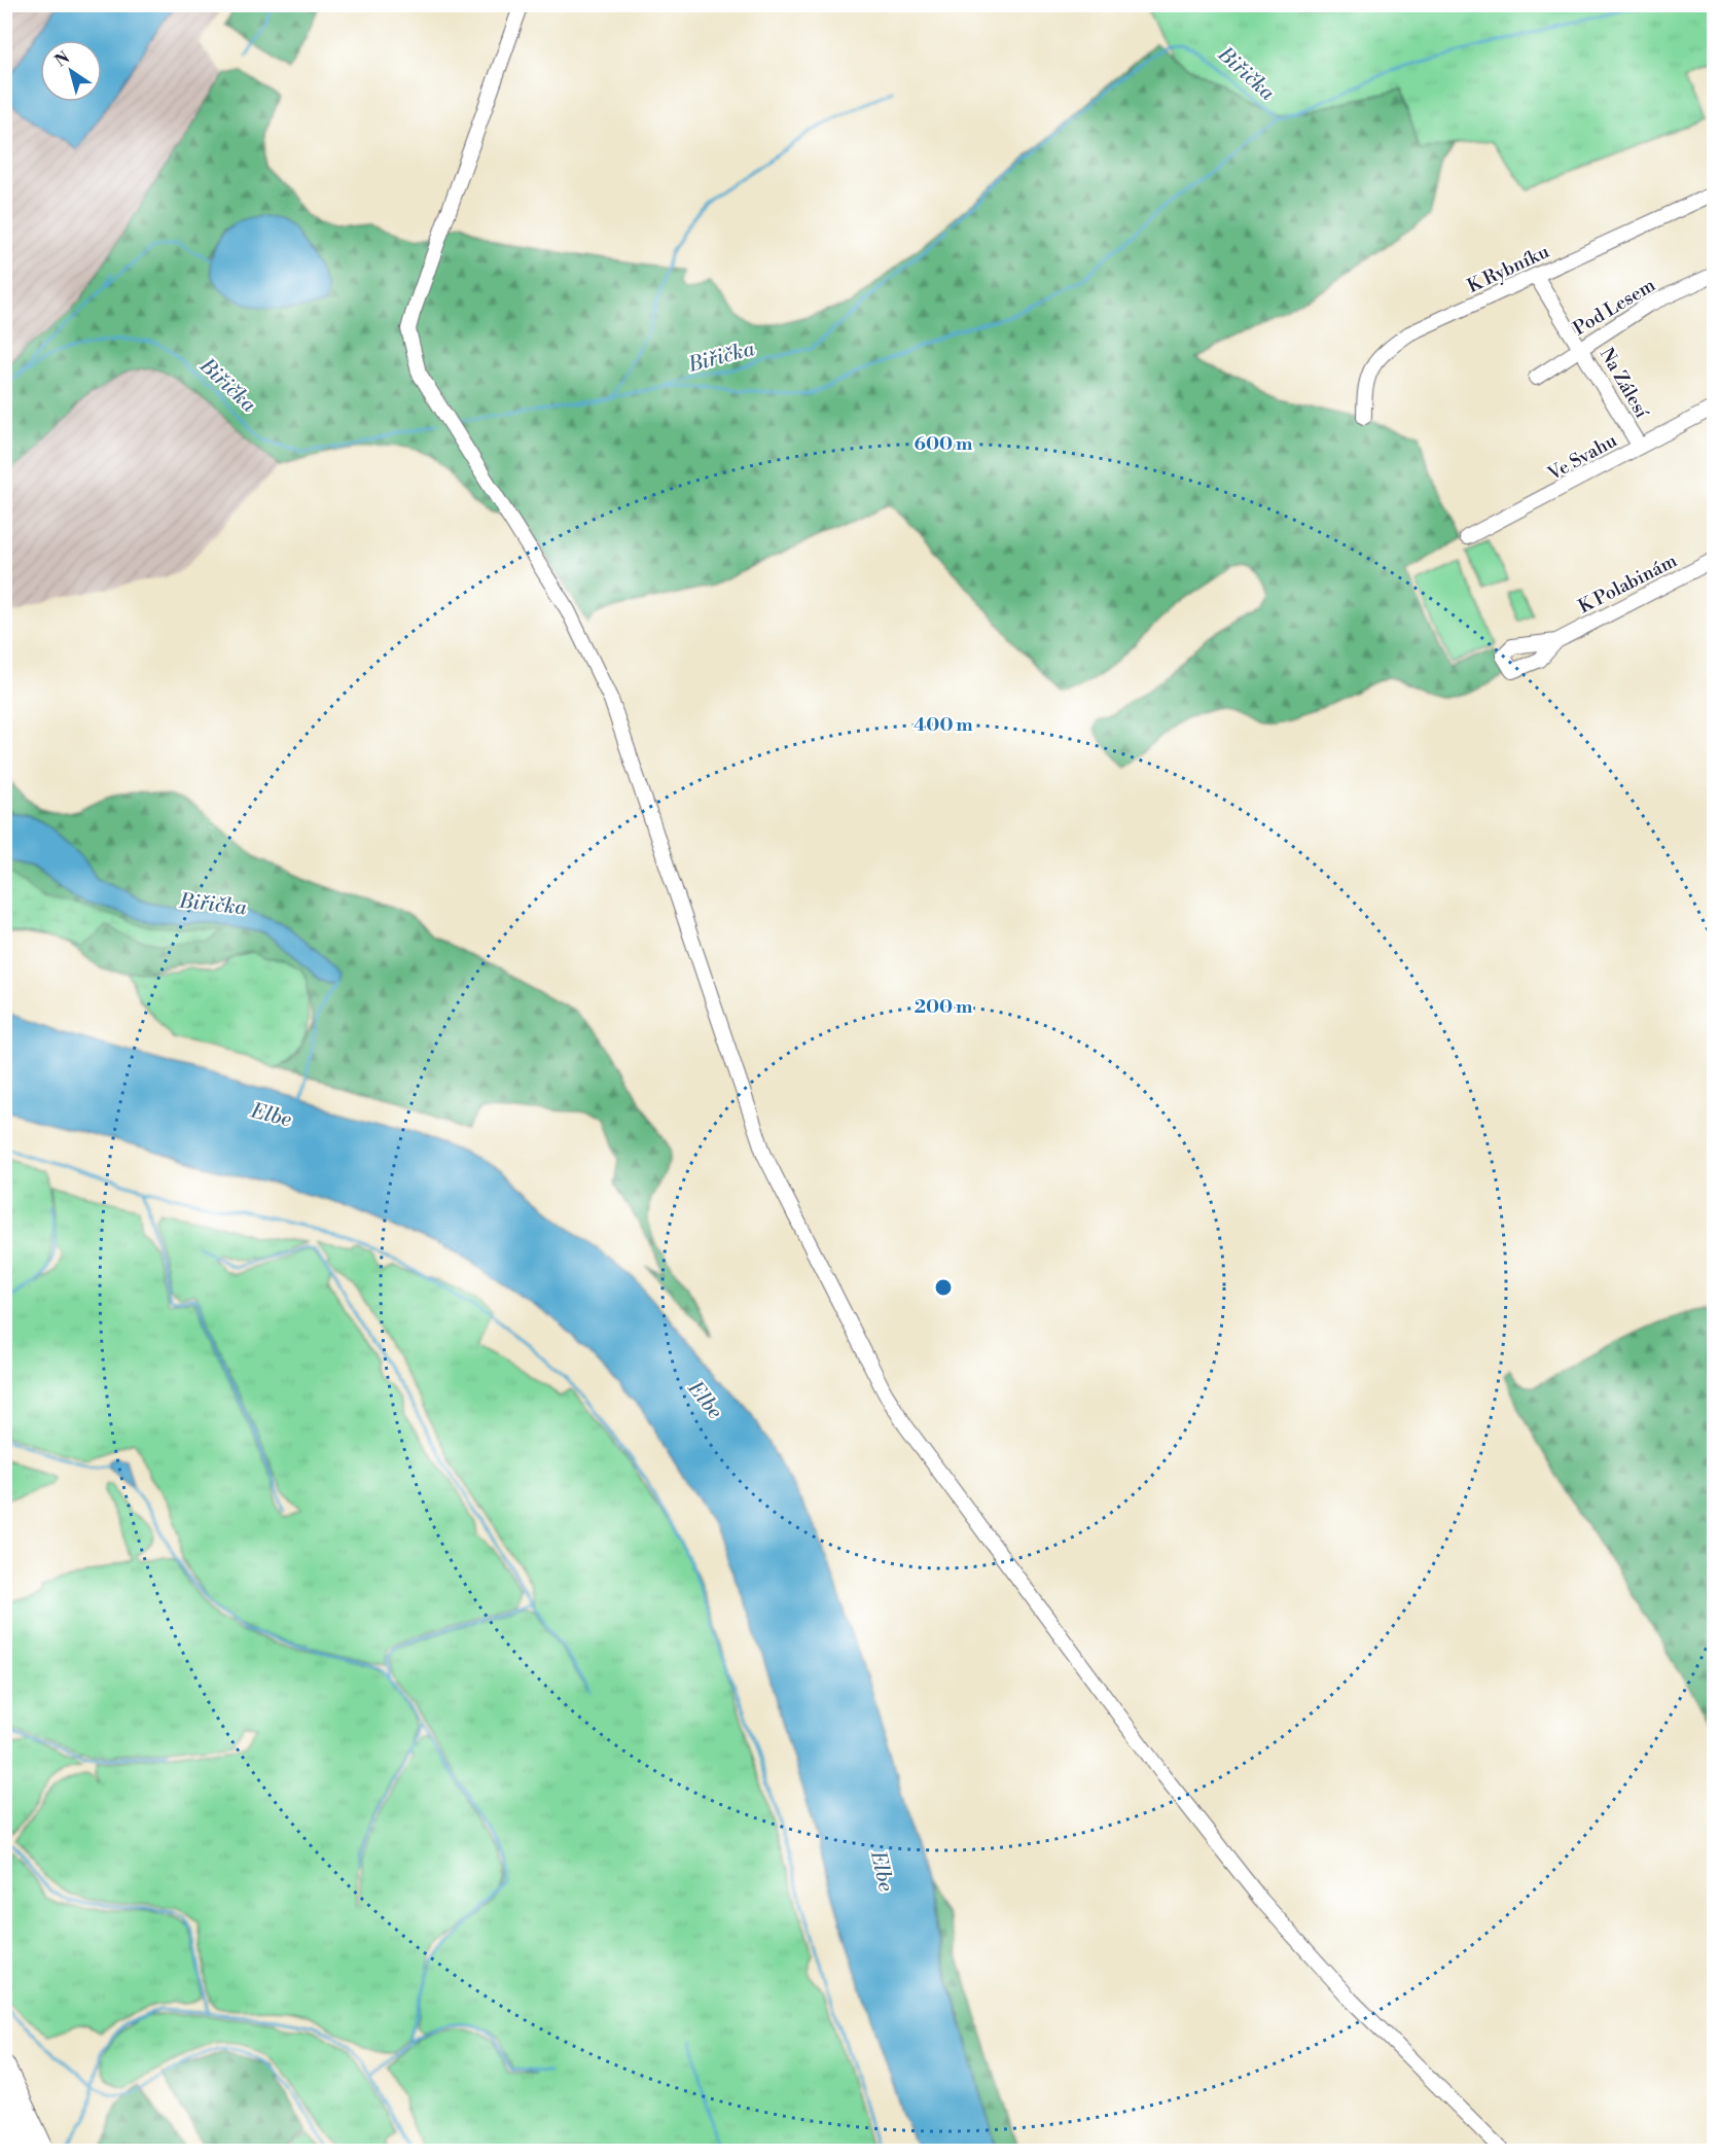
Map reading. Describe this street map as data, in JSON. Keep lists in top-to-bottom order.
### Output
{
  "streets": {
    "street": [
      "K Rybníku",
      "Pod Lesem",
      "Na Zálesí",
      "Ve Svahu",
      "K Polabinám"
    ]
  },
  "crossings": [
    ["K Rybníku", "Na Zálesí"],
    ["Pod Lesem", "Na Zálesí"],
    ["Na Zálesí", "Ve Svahu"]
  ],
  "water": ["Biřička", "Elbe"],
  "north": "top left",
  "rings": ["600 m", "400 m", "200 m"]
}
